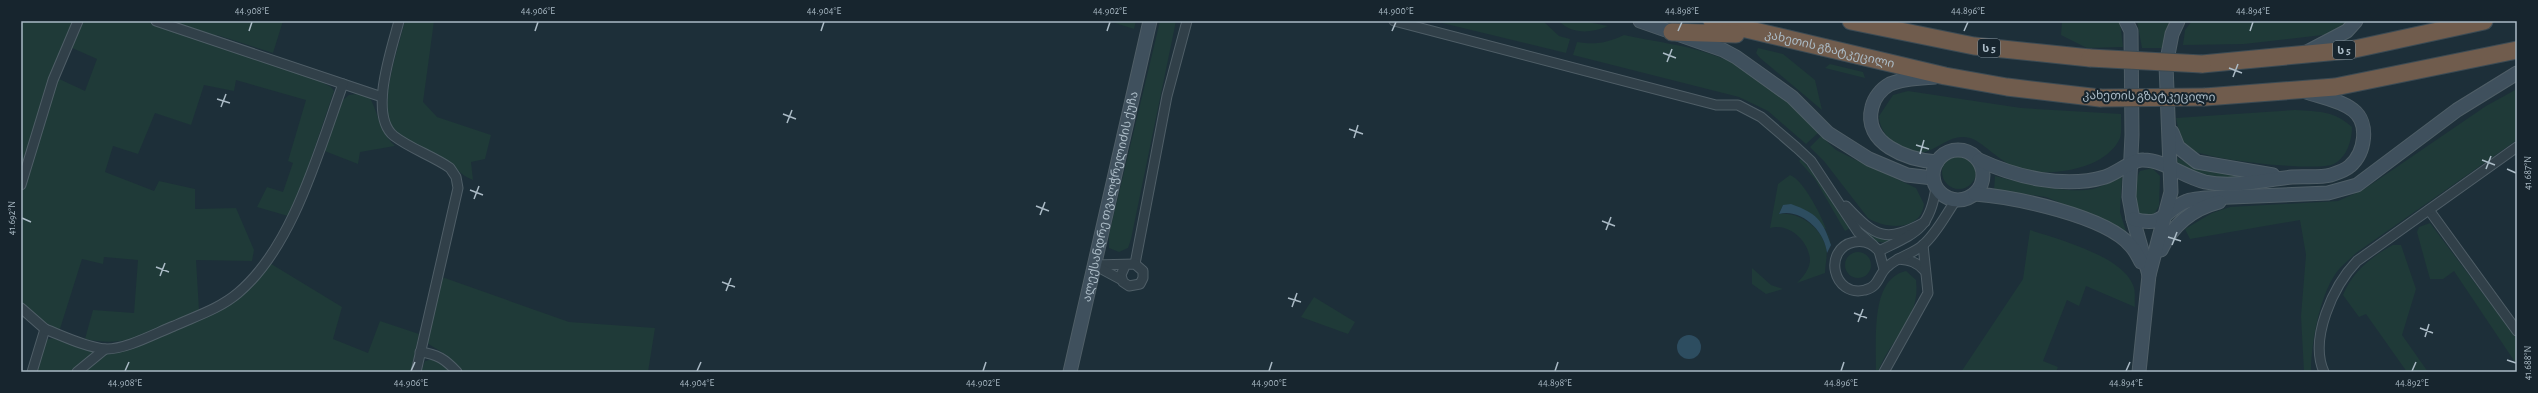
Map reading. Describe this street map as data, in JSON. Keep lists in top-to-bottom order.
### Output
{
  "streets": {
    "highway": ["ს 5", "კახეთის გზატკეცილი"],
    "main road": ["ალექსანდრე თვალჭრელიძის ქუჩა"]
  },
  "coordinates": [
    "44.908°E",
    "44.906°E",
    "44.904°E",
    "44.902°E",
    "44.900°E",
    "44.898°E",
    "44.896°E",
    "44.894°E",
    "41.687°N",
    "41.692°N",
    "41.688°N",
    "44.892°E"
  ]
}
